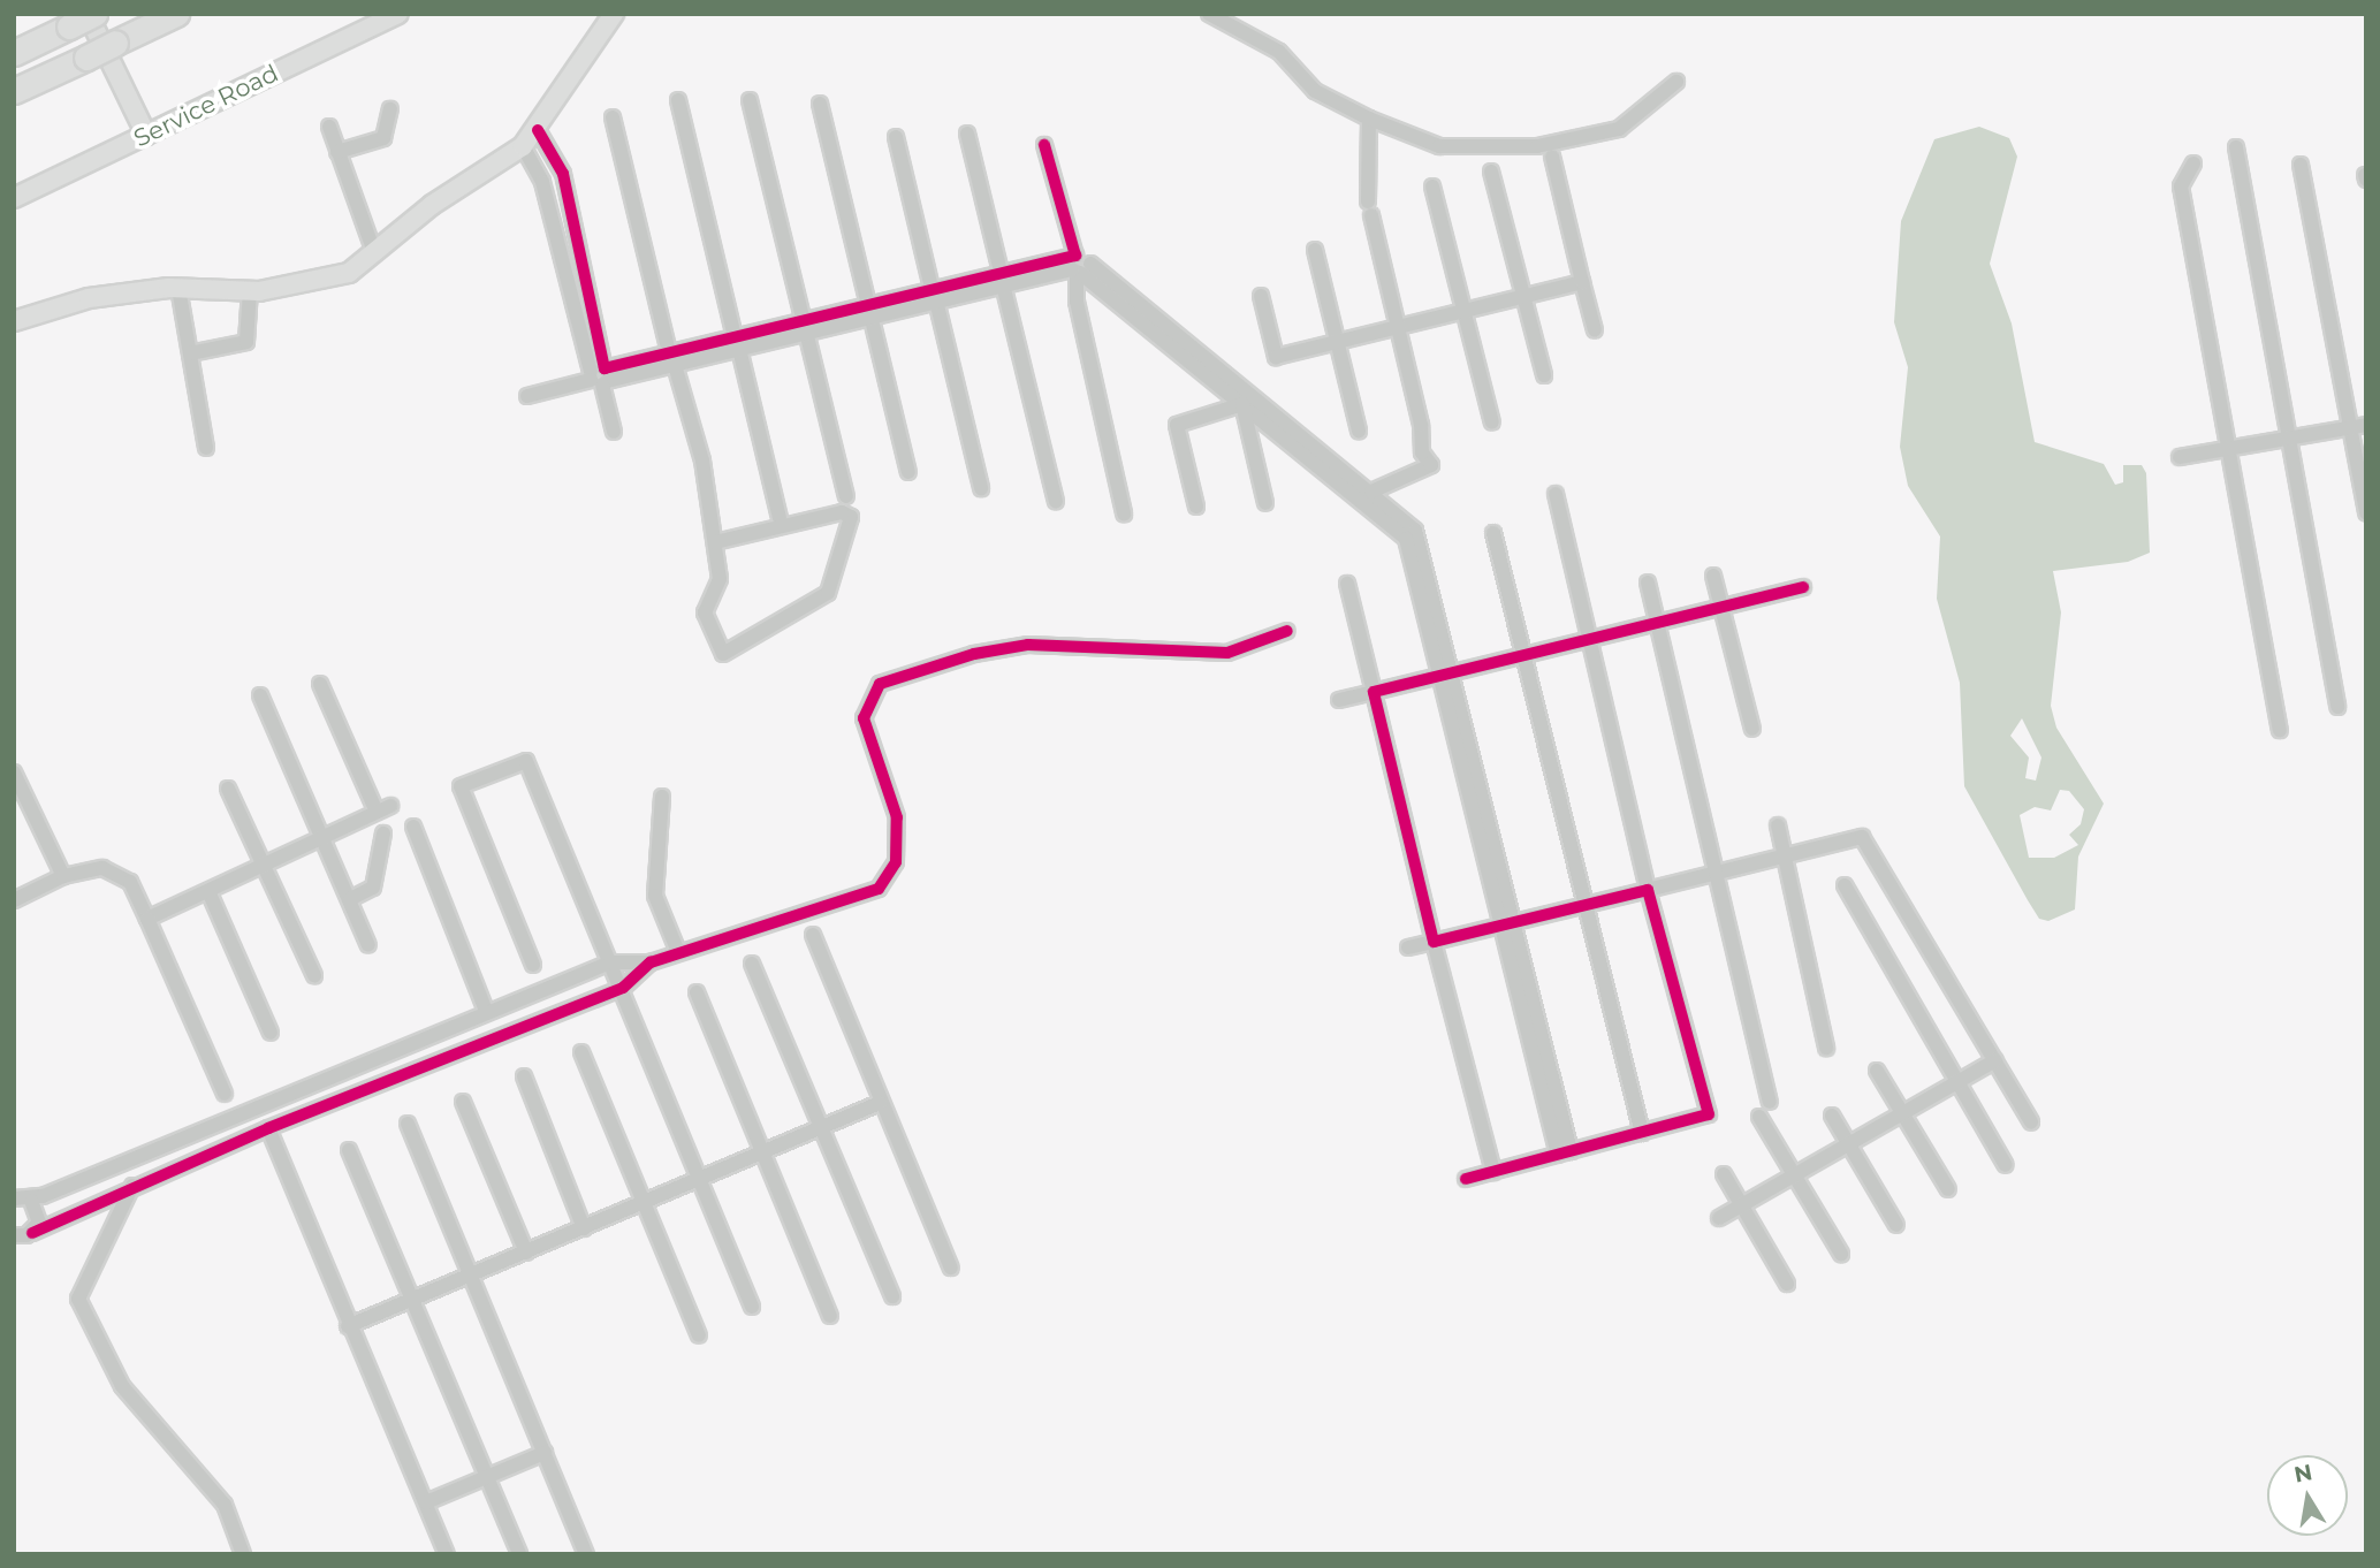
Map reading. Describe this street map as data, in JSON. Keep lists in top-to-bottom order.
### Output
{
  "streets": {
    "street": ["Service Road"]
  },
  "north": "top"
}
